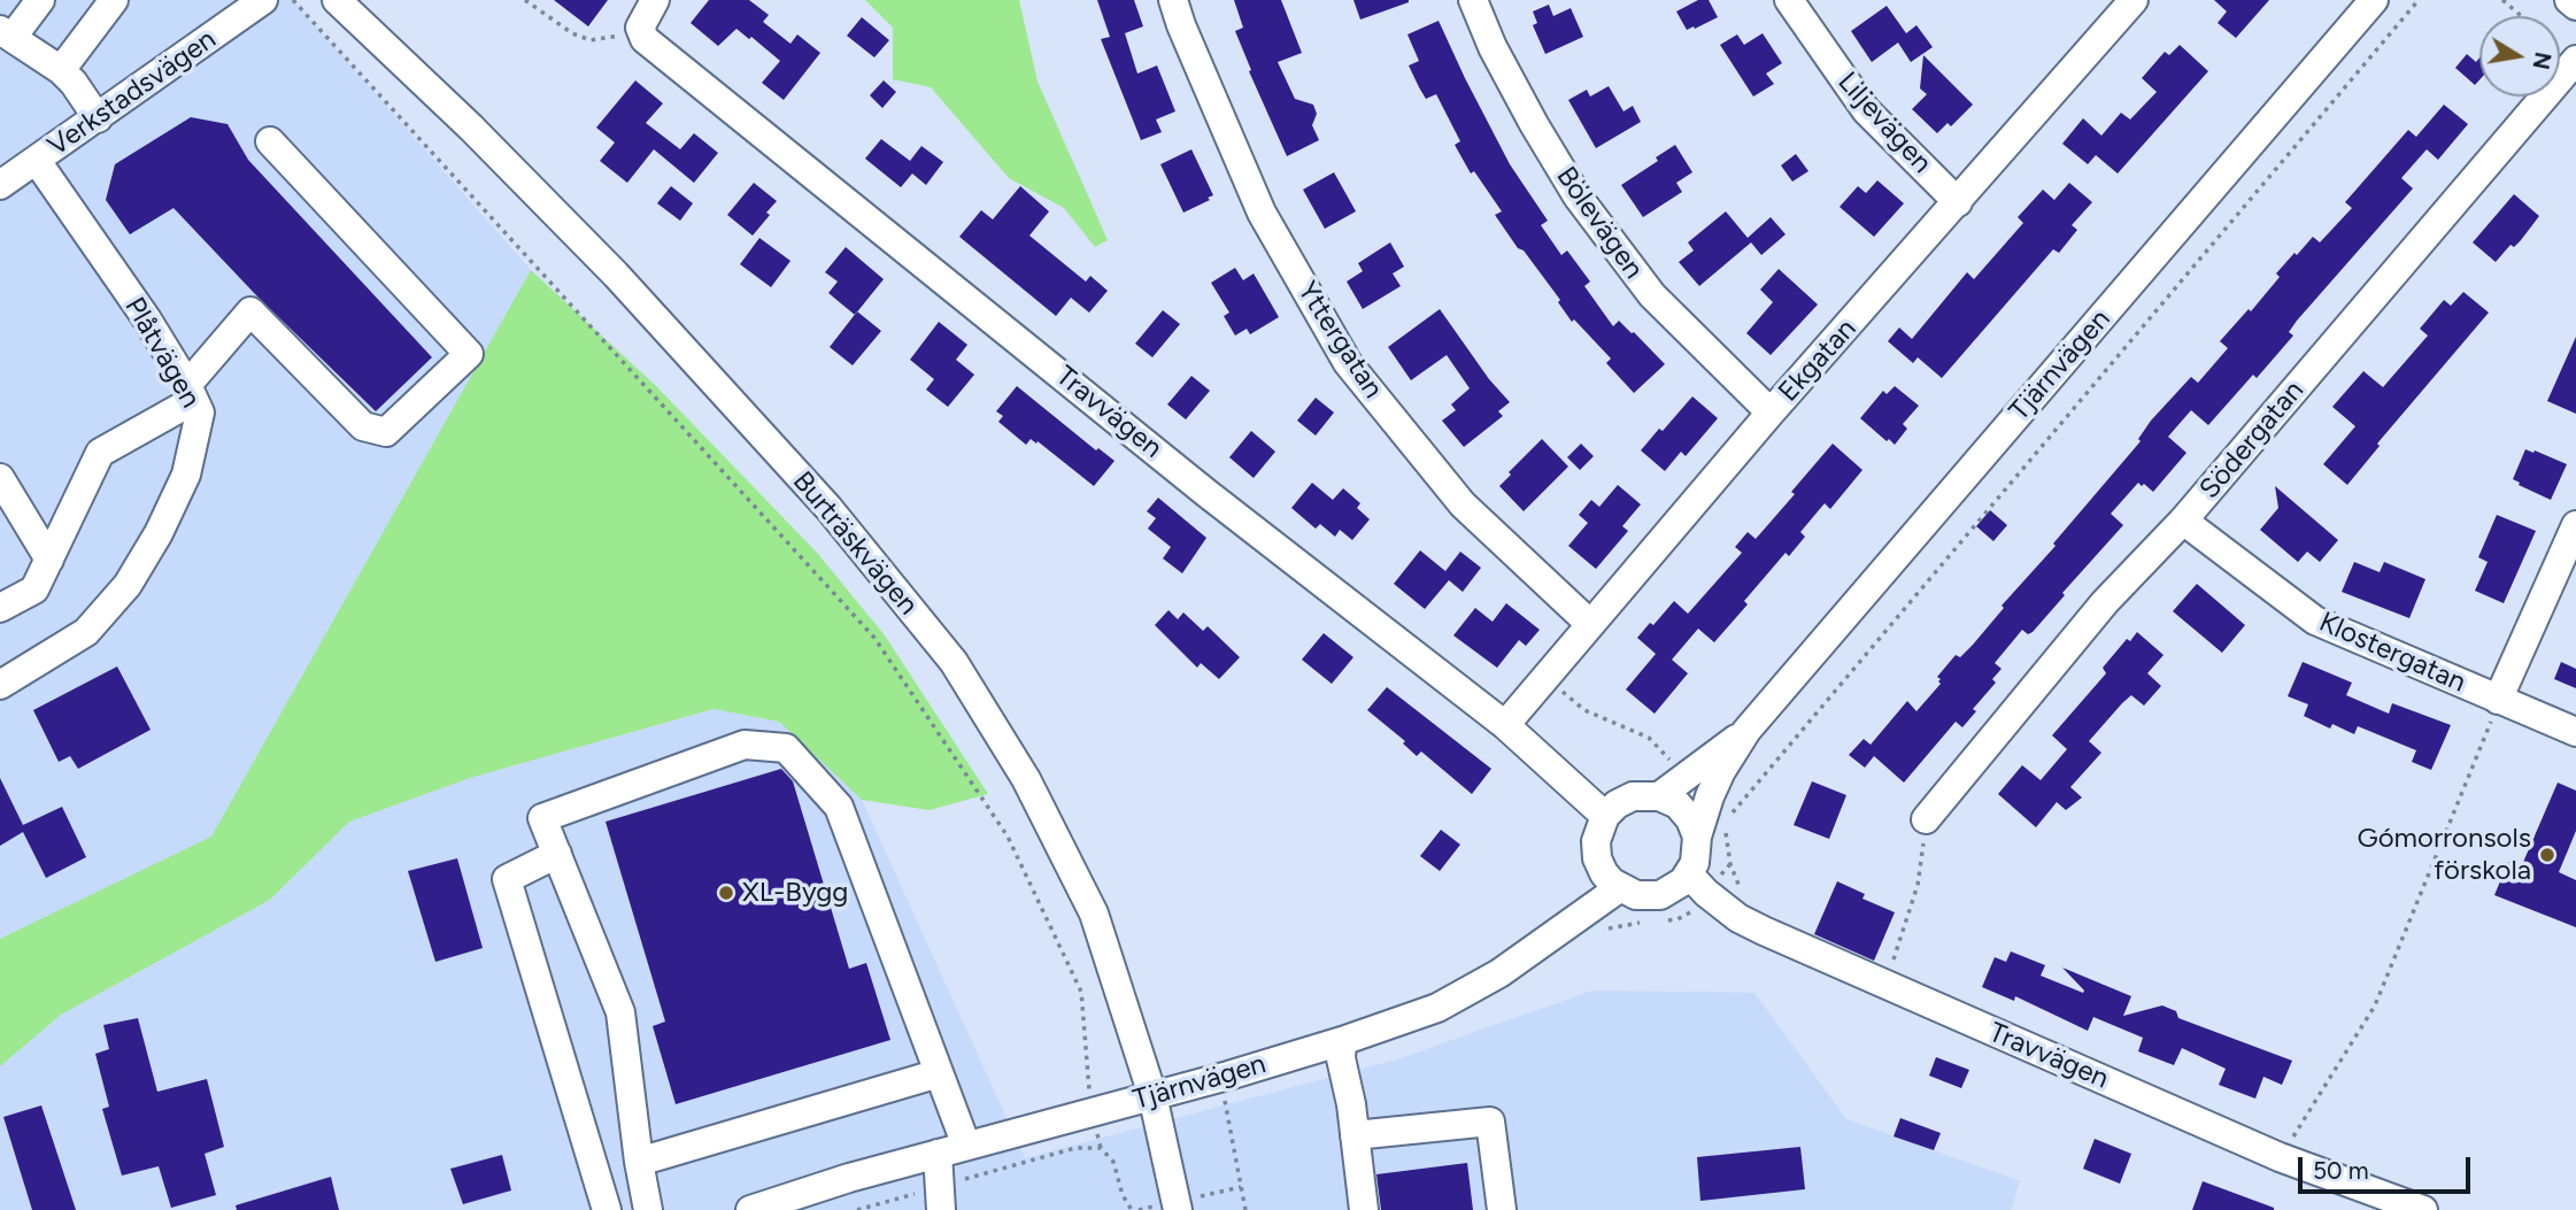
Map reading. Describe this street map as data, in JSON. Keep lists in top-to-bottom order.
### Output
{
  "streets": {
    "street": [
      "Verkstadsvägen",
      "Liljevägen",
      "Bölevägen",
      "Yttergatan",
      "Plåtvägen",
      "Ekgatan",
      "Tjärnvägen",
      "Travvägen",
      "Södergatan",
      "Burträskvägen",
      "Klostergatan"
    ]
  },
  "crossings": [
    ["Verkstadsvägen", "Plåtvägen"],
    ["Liljevägen", "Ekgatan"],
    ["Bölevägen", "Ekgatan"],
    ["Yttergatan", "Ekgatan"],
    ["Ekgatan", "Travvägen"],
    ["Tjärnvägen", "Travvägen"],
    ["Tjärnvägen", "Burträskvägen"],
    ["Södergatan", "Klostergatan"]
  ],
  "places": ["Gómorronsols förskola", "XL-Bygg"],
  "scale_bar": "50 m",
  "north": "right"
}
